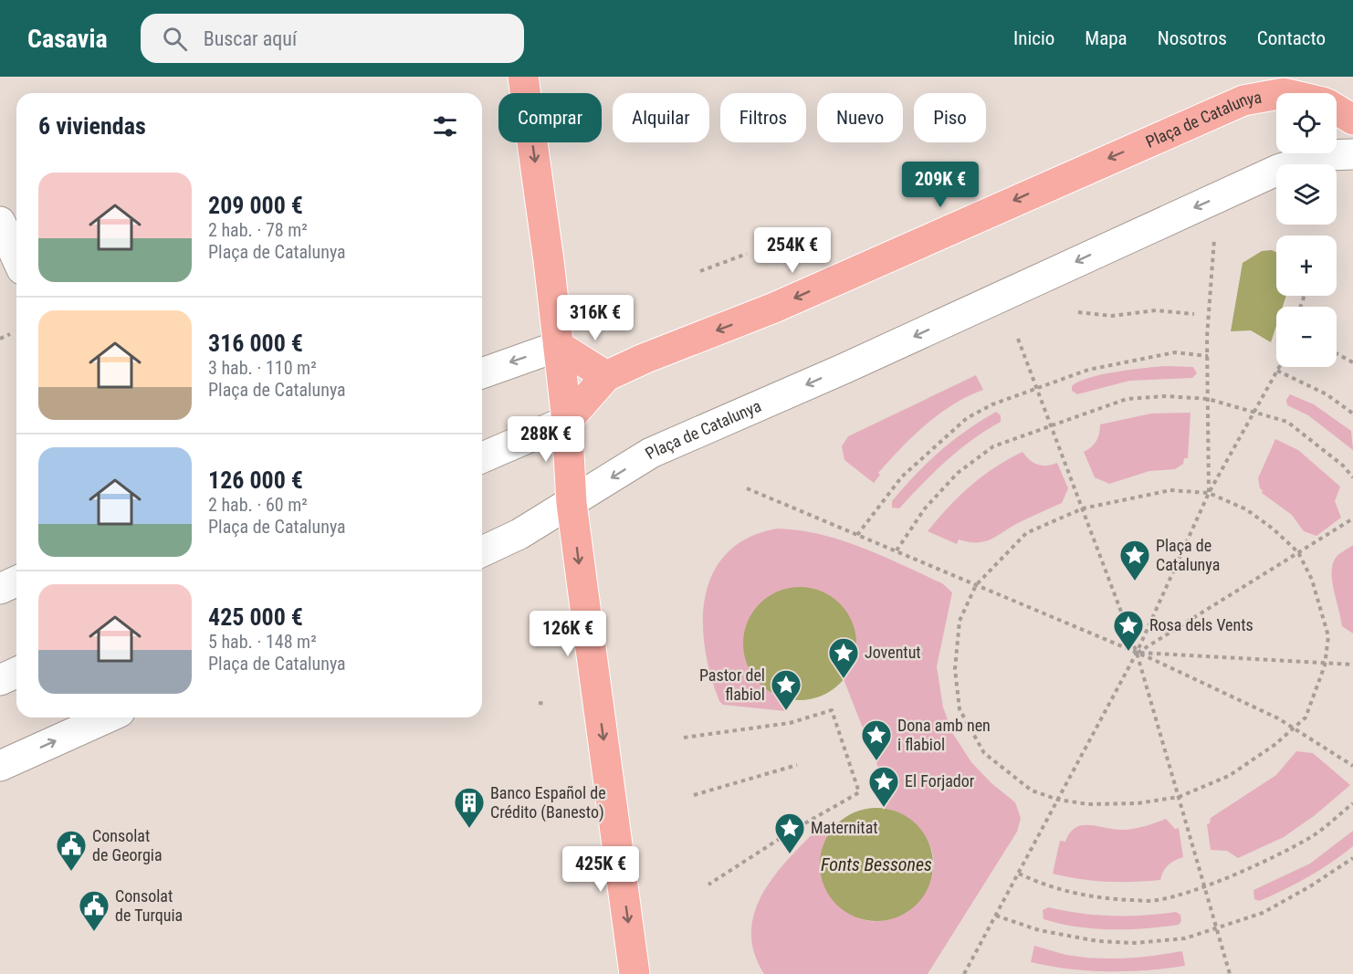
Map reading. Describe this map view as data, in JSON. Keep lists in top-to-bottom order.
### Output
{
  "streets": {
    "main road": ["Plaça de Catalunya"]
  },
  "one_way": ["Plaça de Catalunya"],
  "water": ["Fonts Bessones"],
  "places": {
    "place": [
      "Plaça de Catalunya",
      "Rosa dels Vents",
      "Joventut",
      "Pastor del flabiol",
      "Dona amb nen i flabiol",
      "El Forjador",
      "Maternitat"
    ],
    "building": ["Banco Español de Crédito (Banesto)"],
    "public building": ["Consolat de Georgia", "Consolat de Turquia"]
  },
  "page": {
    "header": "Casavia",
    "search": "Buscar aquí",
    "nav": [
      "Inicio",
      "Mapa",
      "Nosotros",
      "Contacto"
    ],
    "map_buttons": ["+", "−"],
    "chip": [
      "Comprar",
      "Alquilar",
      "Filtros",
      "Nuevo",
      "Piso"
    ],
    "heading": "6 viviendas",
    "list": [
      {
        "name": "209 000 €",
        "note": "2 hab. · 78 m² · Plaça de Catalunya"
      },
      {
        "name": "316 000 €",
        "note": "3 hab. · 110 m² · Plaça de Catalunya"
      },
      {
        "name": "126 000 €",
        "note": "2 hab. · 60 m² · Plaça de Catalunya"
      },
      {
        "name": "425 000 €",
        "note": "5 hab. · 148 m² · Plaça de Catalunya"
      }
    ],
    "price": [
      "209K €",
      "254K €",
      "316K €",
      "288K €",
      "126K €",
      "425K €"
    ]
  }
}
